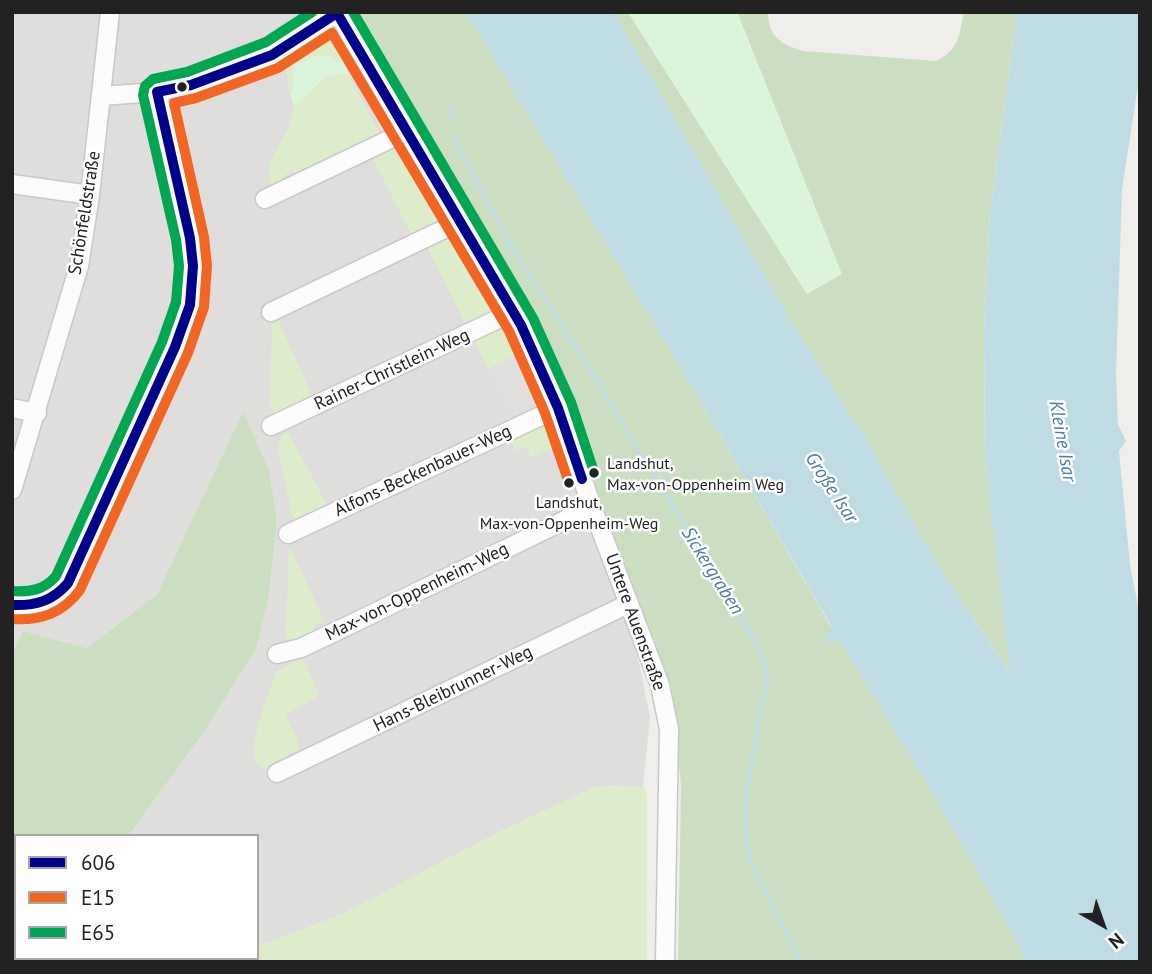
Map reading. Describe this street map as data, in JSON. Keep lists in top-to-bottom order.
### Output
{
  "streets": {
    "street": [
      "Schönfeldstraße",
      "Rainer-Christlein-Weg",
      "Alfons-Beckenbauer-Weg",
      "Max-von-Oppenheim-Weg",
      "Untere Auenstraße",
      "Hans-Bleibrunner-Weg"
    ]
  },
  "crossings": [
    ["Rainer-Christlein-Weg", "Untere Auenstraße"],
    ["Alfons-Beckenbauer-Weg", "Untere Auenstraße"],
    ["Max-von-Oppenheim-Weg", "Untere Auenstraße"],
    ["Untere Auenstraße", "Hans-Bleibrunner-Weg"]
  ],
  "water": ["Kleine Isar", "Große Isar", "Sickergraben"],
  "places": ["Landshut, Max-von-Oppenheim Weg", "Landshut, Max-von-Oppenheim-Weg"],
  "lines": ["transit line E65", "transit line 606", "transit line E15"],
  "legend": ["606", "E15", "E65"],
  "north": "bottom right"
}
